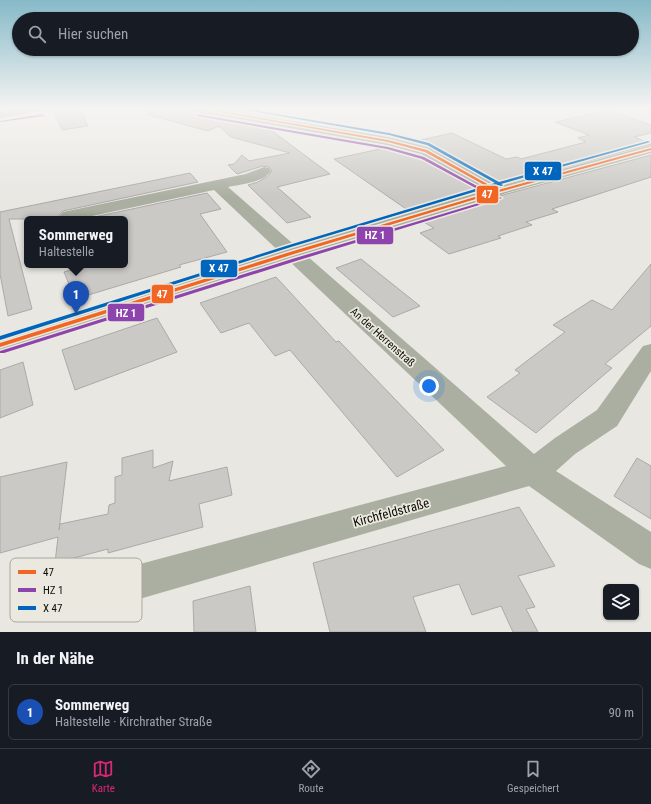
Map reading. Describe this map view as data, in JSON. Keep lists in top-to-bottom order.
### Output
{
  "streets": {
    "street": ["An der Herrenstraß", "Kirchfeldstraße"]
  },
  "crossings": [
    ["An der Herrenstraß", "Kirchfeldstraße"]
  ],
  "lines": ["transit line 47"],
  "legend": ["47", "HZ 1", "X 47"],
  "page": {
    "search": "Hier suchen",
    "popup": ["Sommerweg", "Haltestelle"],
    "pins": "1",
    "heading": "In der Nähe",
    "list": [
      {
        "mark": "1",
        "name": "Sommerweg",
        "note": "Haltestelle · Kirchrather Straße",
        "value": "90 m"
      }
    ],
    "nav": ["Karte", "Route", "Gespeichert"]
  }
}
